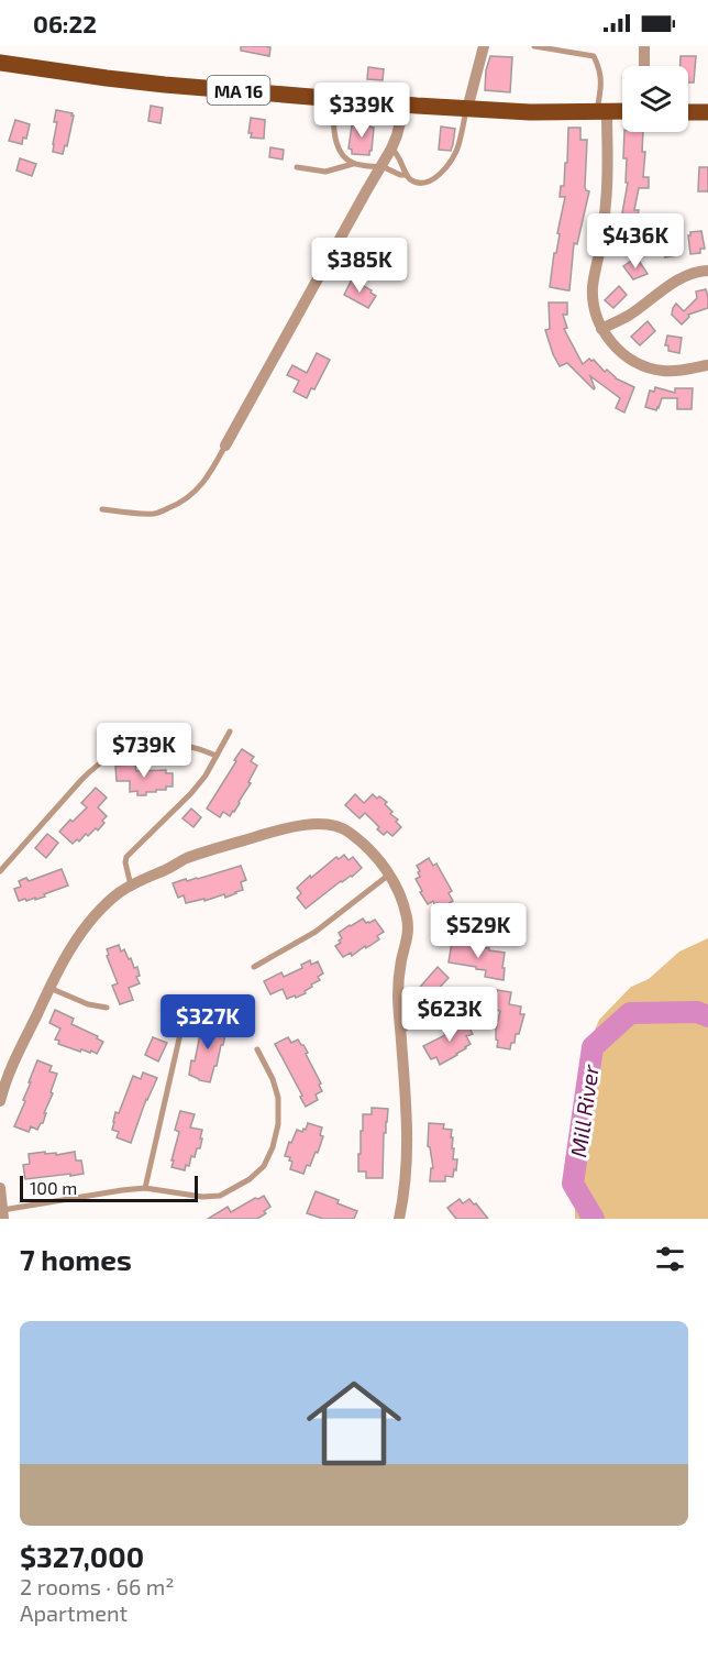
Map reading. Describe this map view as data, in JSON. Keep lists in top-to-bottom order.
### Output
{
  "streets": {
    "main road": ["MA 16"]
  },
  "water": ["Mill River"],
  "scale_bar": "100 m",
  "page": {
    "status": "06:22",
    "price": [
      "$339K",
      "$436K",
      "$385K",
      "$739K",
      "$529K",
      "$623K",
      "$327K"
    ],
    "scale": "100 m",
    "heading": "7 homes",
    "list": [
      {
        "name": "$327,000",
        "note": "2 rooms · 66 m² · Apartment"
      }
    ]
  }
}
